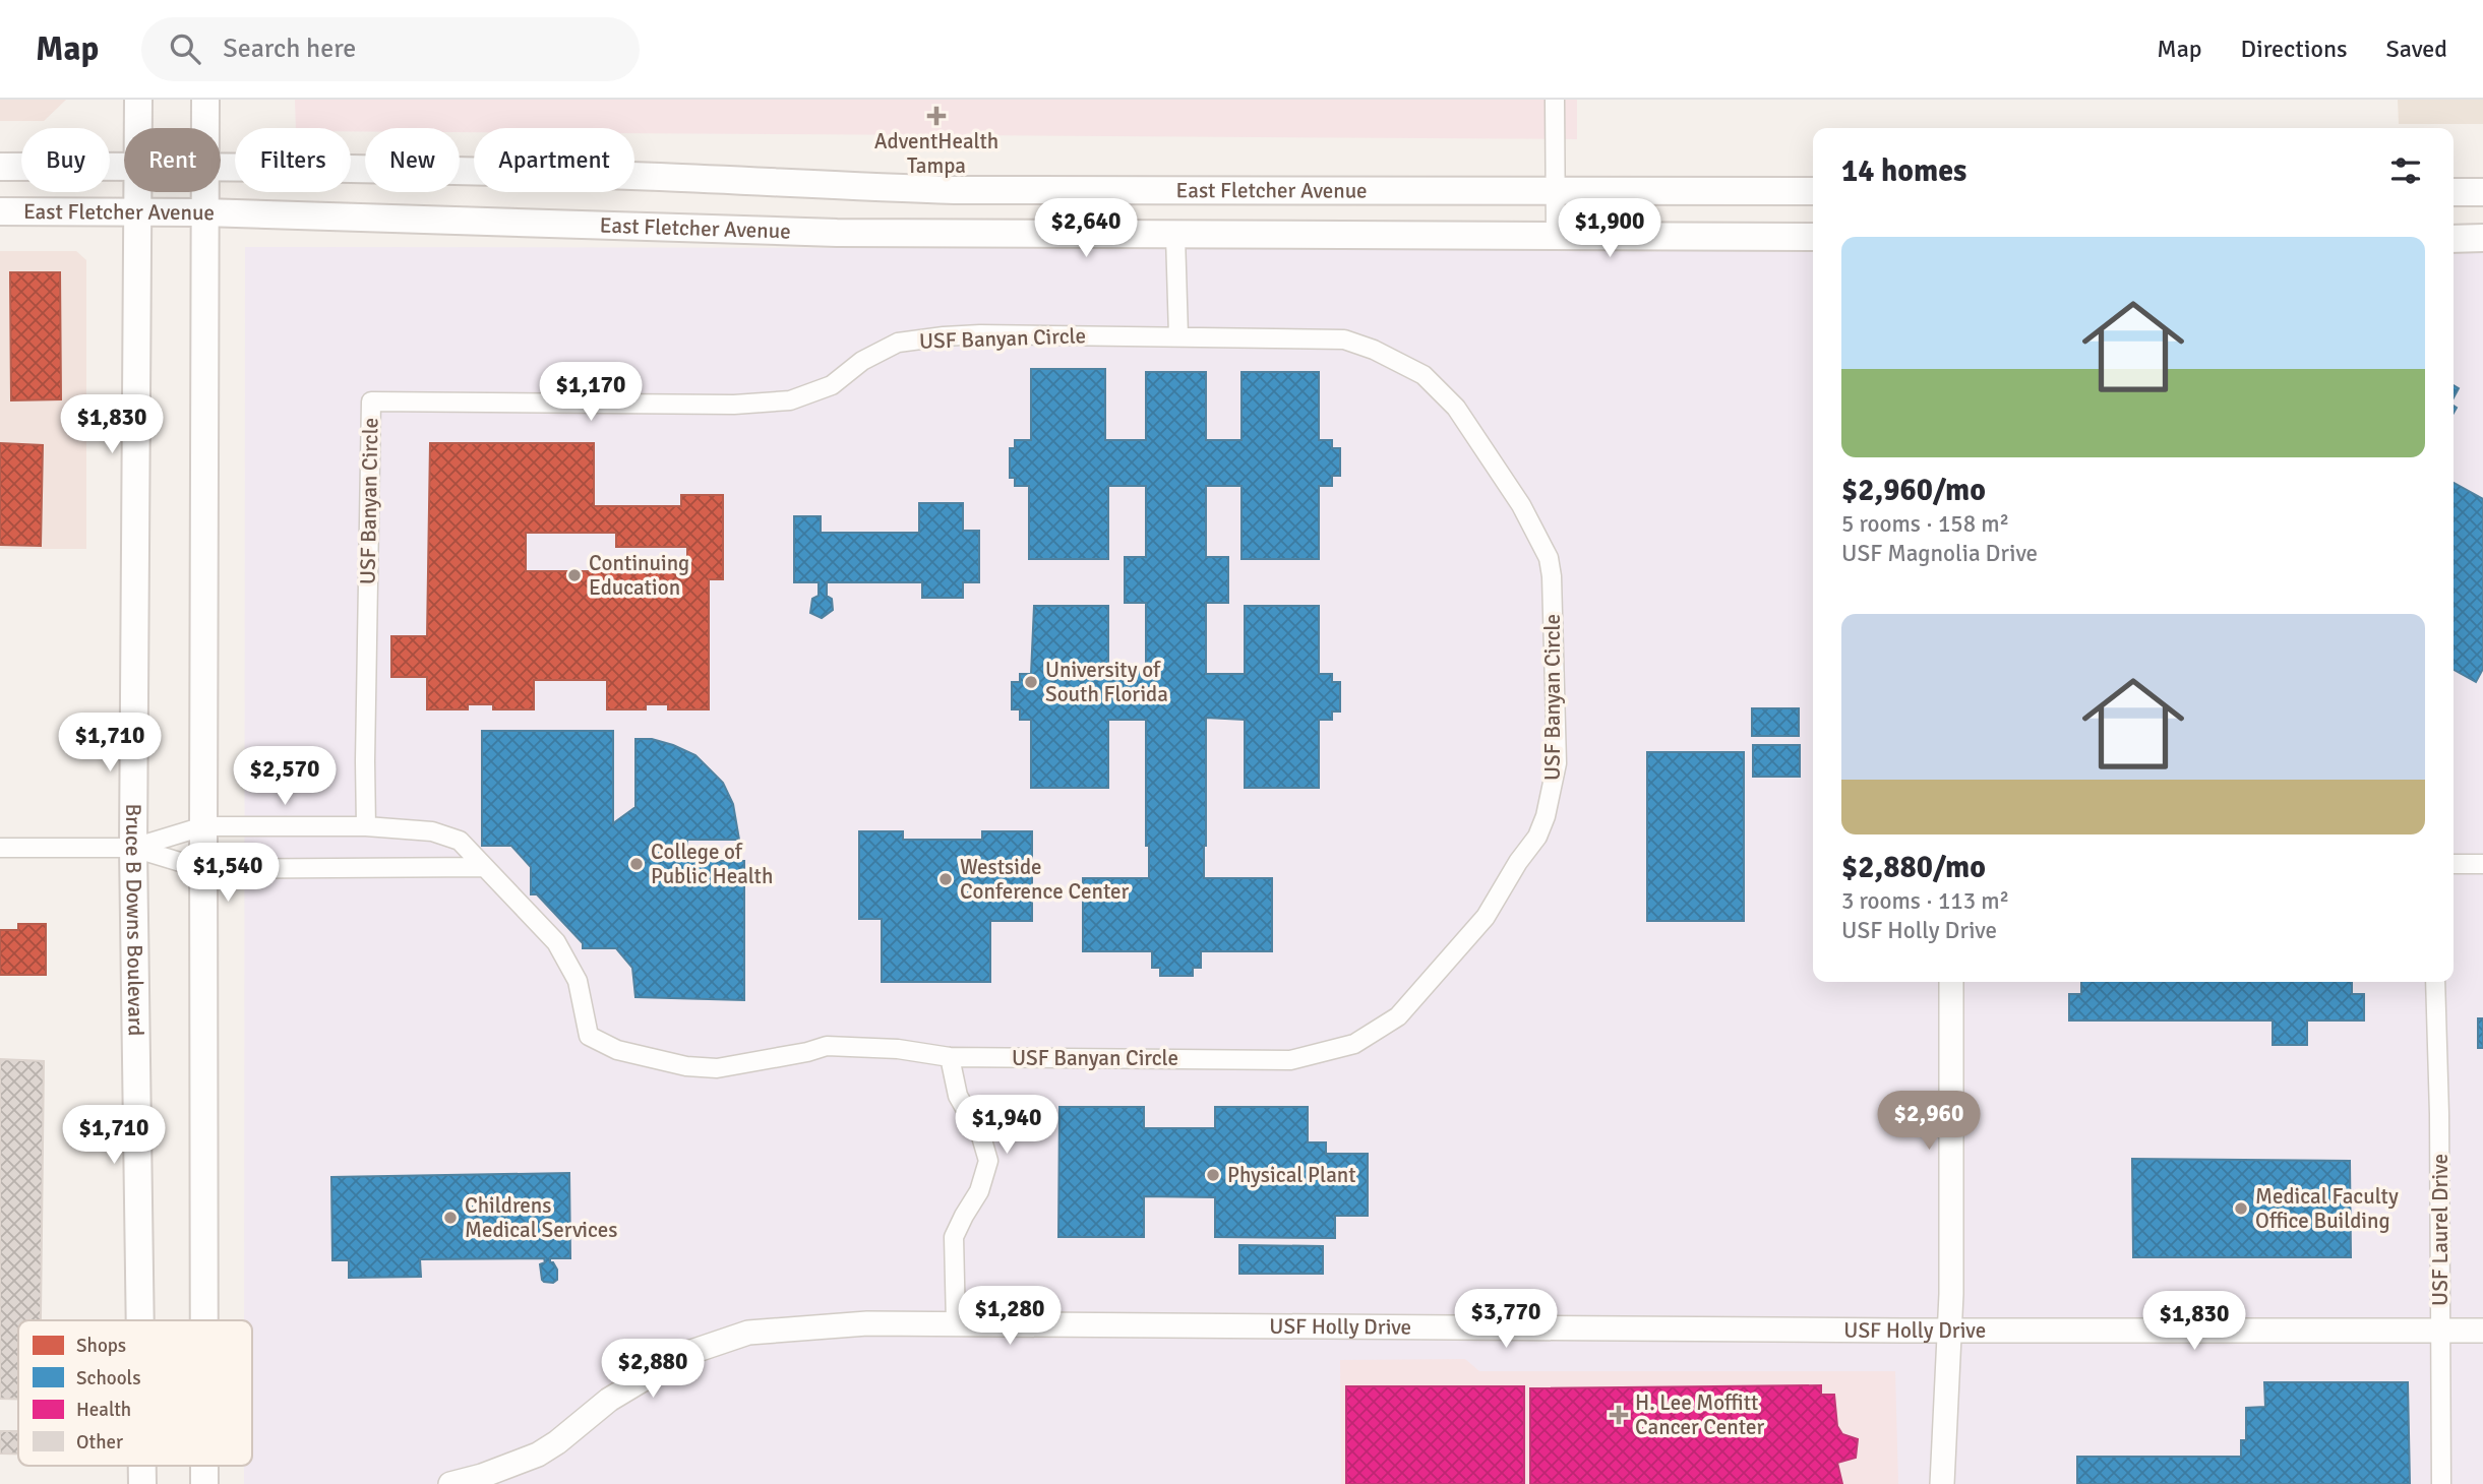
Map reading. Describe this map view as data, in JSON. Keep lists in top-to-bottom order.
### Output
{
  "streets": {
    "main road": ["East Fletcher Avenue", "Bruce B Downs Boulevard"],
    "street": ["USF Banyan Circle", "USF Laurel Drive", "USF Holly Drive"]
  },
  "crossings": [
    ["East Fletcher Avenue", "Bruce B Downs Boulevard"],
    ["USF Banyan Circle", "Bruce B Downs Boulevard"],
    ["USF Laurel Drive", "USF Holly Drive"]
  ],
  "places": {
    "health": ["AdventHealth Tampa", "H. Lee Moffitt Cancer Center"],
    "other": [
      "Continuing Education",
      "University of South Florida",
      "College of Public Health",
      "Westside Conference Center",
      "Physical Plant",
      "Medical Faculty Office Building",
      "Childrens Medical Services"
    ]
  },
  "legend": [
    "Shops",
    "Schools",
    "Health",
    "Other"
  ],
  "page": {
    "header": "Map",
    "search": "Search here",
    "nav": ["Map", "Directions", "Saved"],
    "chip": [
      "Buy",
      "Rent",
      "Filters",
      "New",
      "Apartment"
    ],
    "heading": "14 homes",
    "price": [
      "$2,640",
      "$1,900",
      "$1,170",
      "$1,830",
      "$1,710",
      "$2,570",
      "$1,540",
      "$2,960",
      "$1,940",
      "$1,710",
      "$1,280",
      "$3,770",
      "$1,830",
      "$2,880"
    ],
    "list": [
      {
        "name": "$2,960/mo",
        "note": "5 rooms · 158 m² · USF Magnolia Drive"
      },
      {
        "name": "$2,880/mo",
        "note": "3 rooms · 113 m² · USF Holly Drive"
      }
    ]
  }
}
